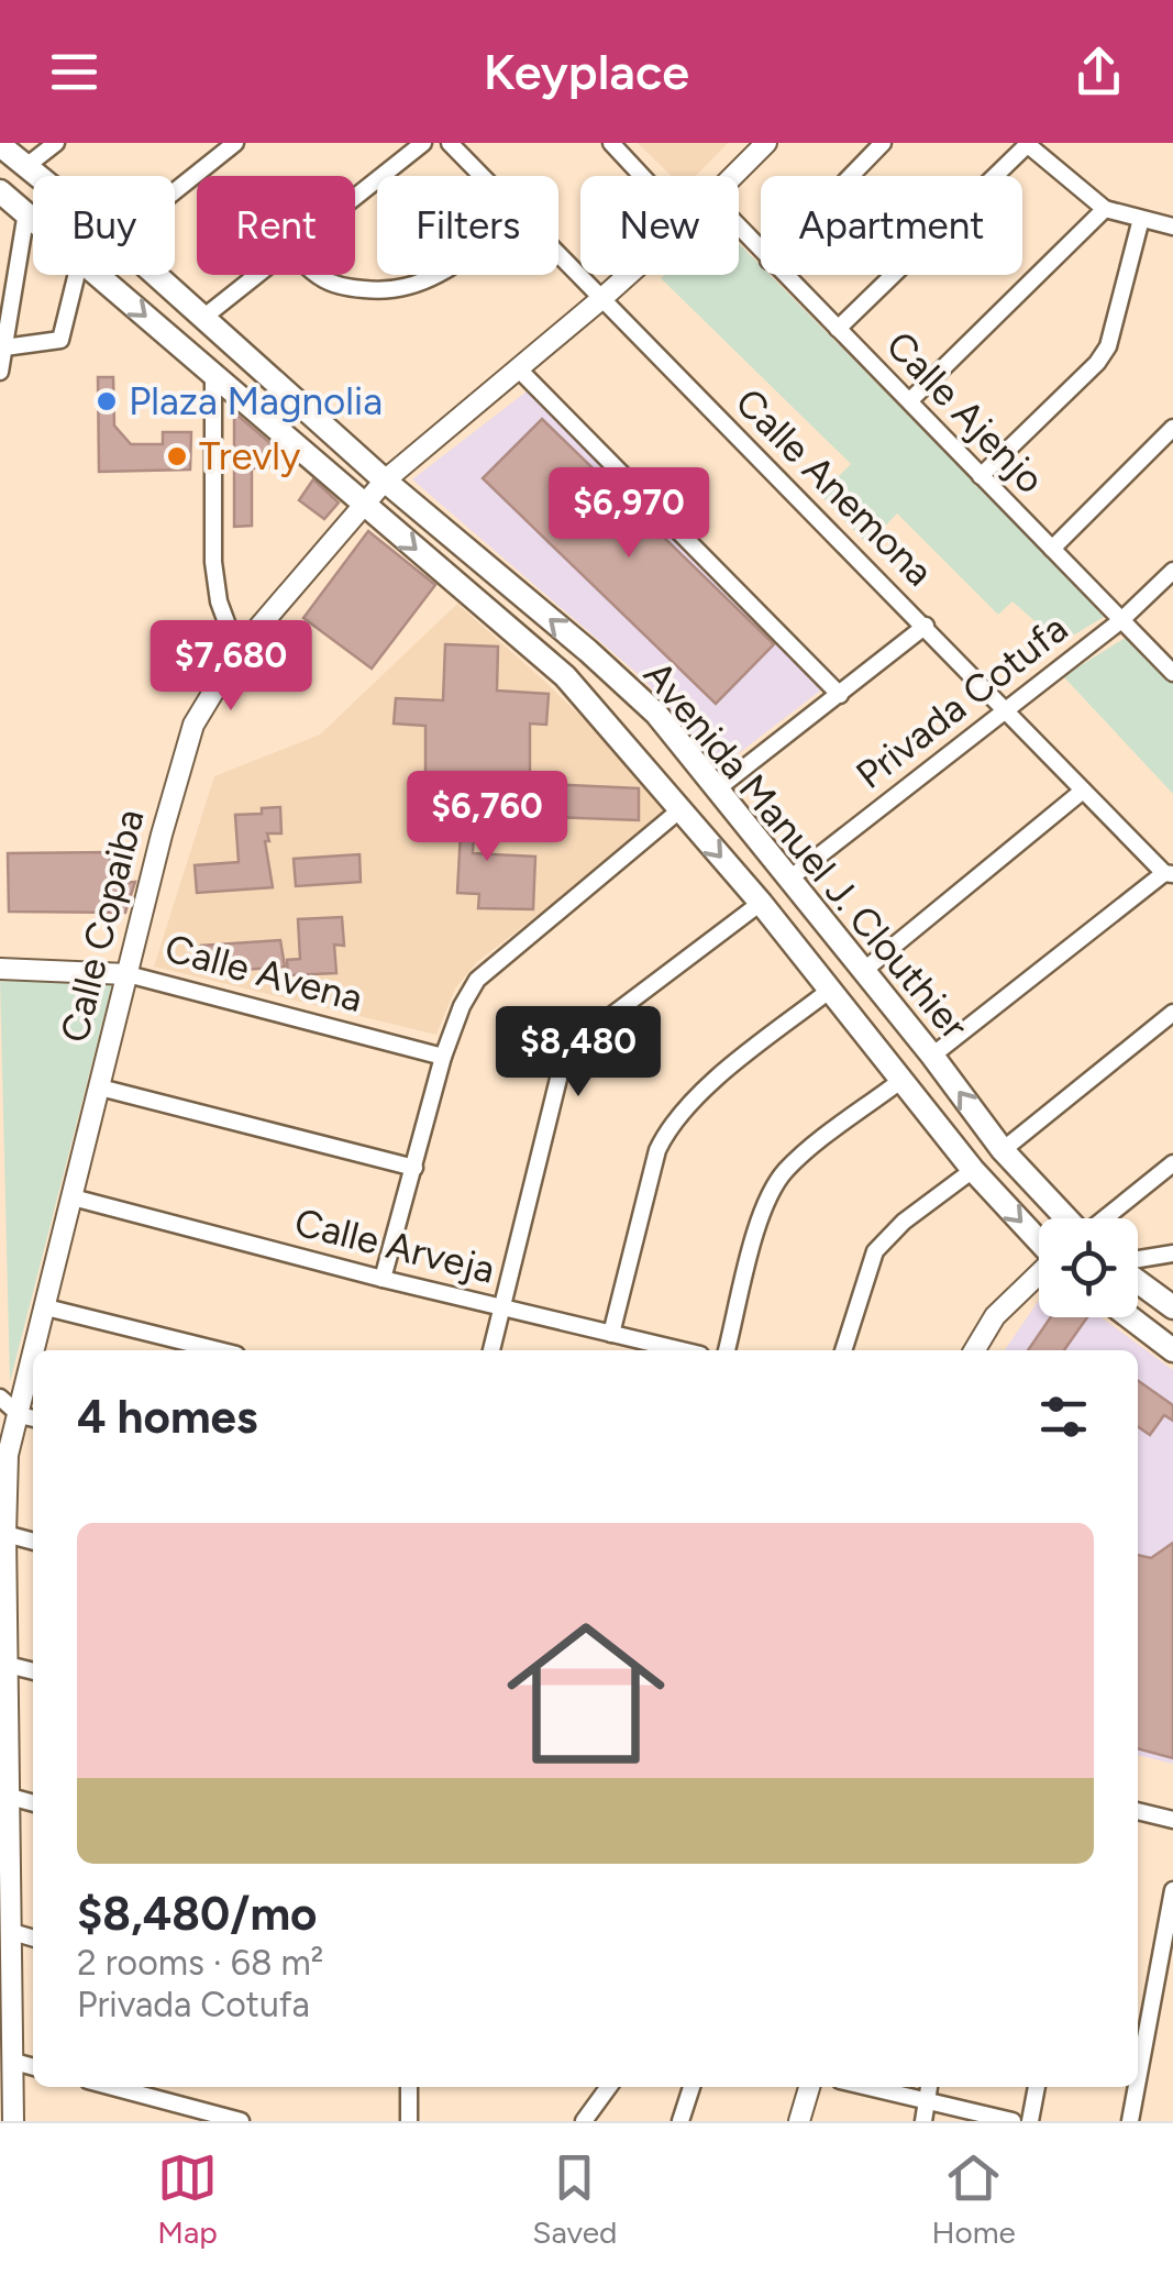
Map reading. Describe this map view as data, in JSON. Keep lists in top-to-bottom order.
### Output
{
  "streets": {
    "main road": ["Avenida Manuel J. Clouthier"],
    "street": [
      "Calle Ajenjo",
      "Calle Anemona",
      "Privada Cotufa",
      "Calle Copaiba",
      "Calle Avena",
      "Calle Arveja"
    ]
  },
  "crossings": [
    ["Calle Ajenjo", "Privada Cotufa"],
    ["Calle Anemona", "Privada Cotufa"],
    ["Calle Anemona", "Calle Copaiba"],
    ["Privada Cotufa", "Avenida Manuel J. Clouthier"],
    ["Avenida Manuel J. Clouthier", "Calle Copaiba"],
    ["Calle Copaiba", "Calle Avena"],
    ["Calle Copaiba", "Calle Arveja"]
  ],
  "places": ["Plaza Magnolia", "Trevly"],
  "page": {
    "header": "Keyplace",
    "chip": [
      "Buy",
      "Rent",
      "Filters",
      "New",
      "Apartment"
    ],
    "price": [
      "$6,970",
      "$7,680",
      "$6,760",
      "$8,480"
    ],
    "heading": "4 homes",
    "list": [
      {
        "name": "$8,480/mo",
        "note": "2 rooms · 68 m² · Privada Cotufa"
      }
    ],
    "tabs": ["Map", "Saved", "Home"]
  }
}
